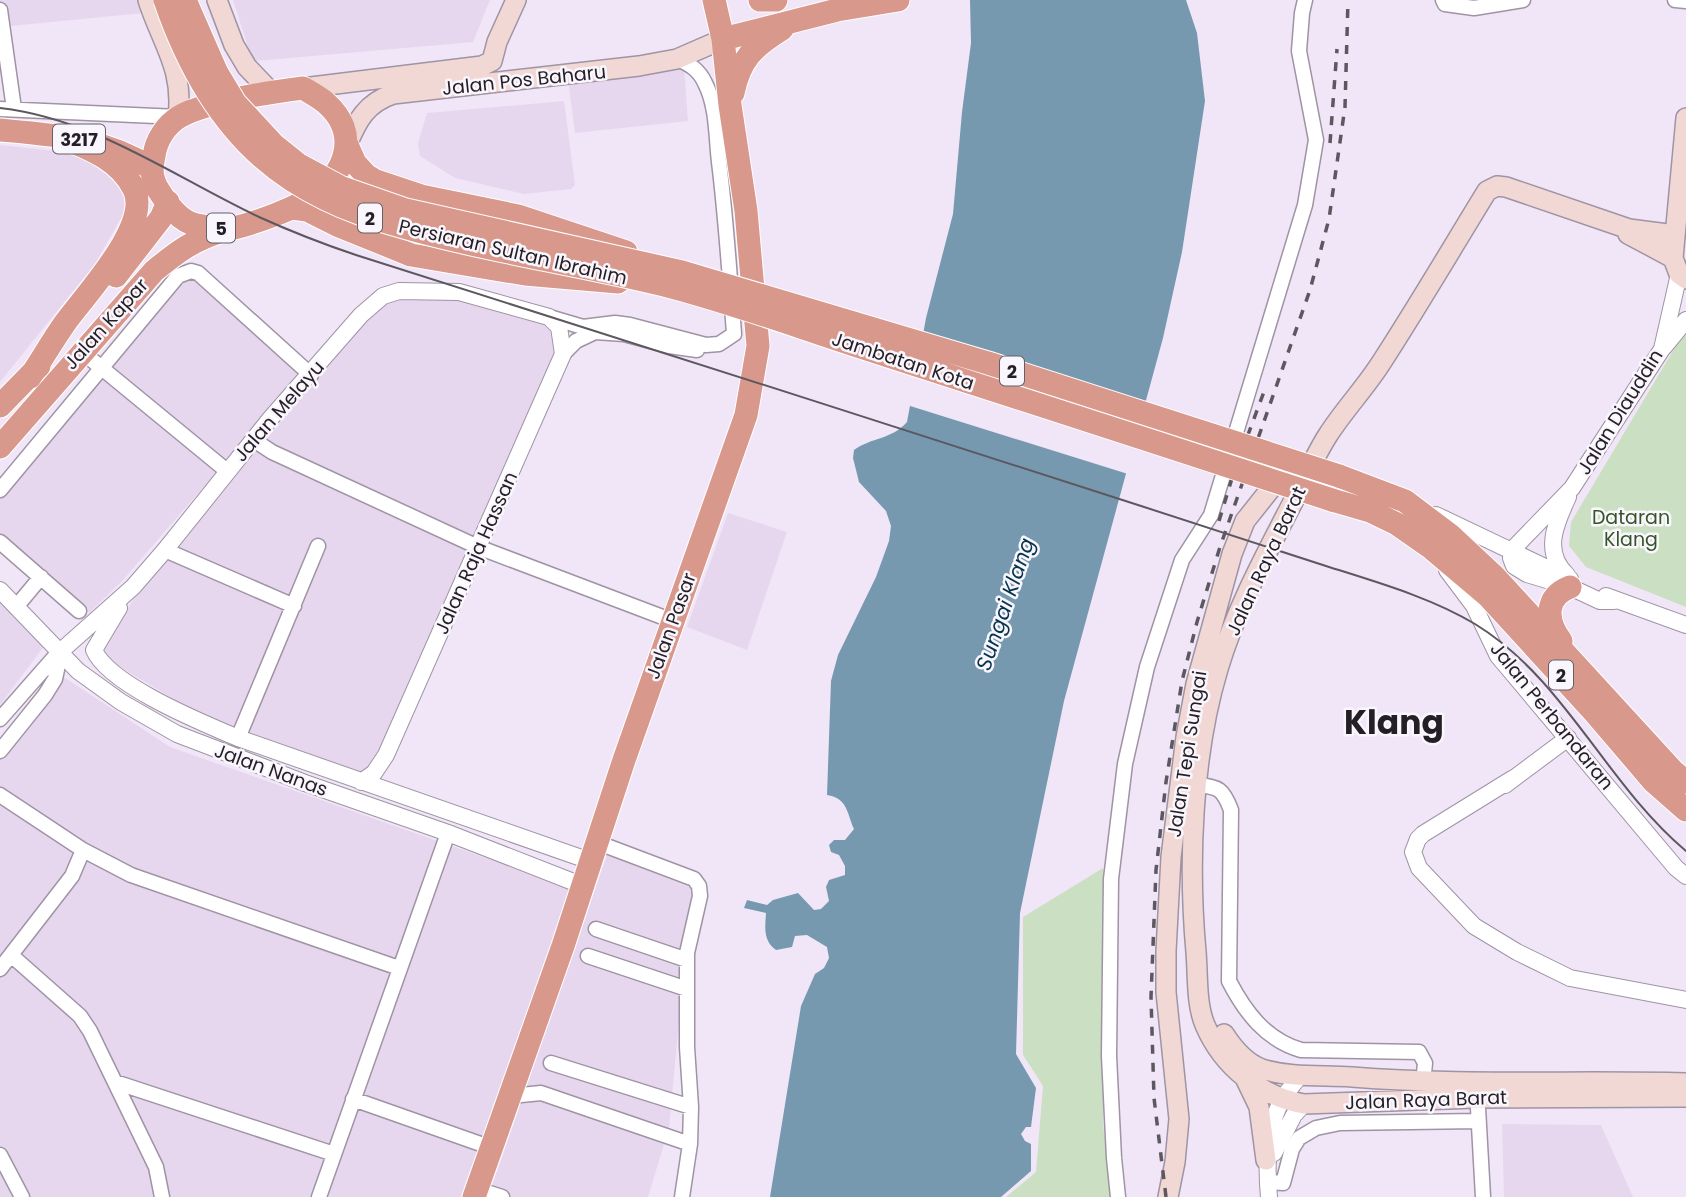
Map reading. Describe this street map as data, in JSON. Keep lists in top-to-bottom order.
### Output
{
  "streets": {
    "highway": [
      "3217",
      "2",
      "5",
      "Persiaran Sultan Ibrahim",
      "Jalan Kapar",
      "Jambatan Kota",
      "Jalan Pasar"
    ],
    "main road": ["Jalan Pos Baharu", "Jalan Raya Barat", "Jalan Tepi Sungai"],
    "street": [
      "Jalan Melayu",
      "Jalan Diauddin",
      "Jalan Raja Hassan",
      "Jalan Perbandaran",
      "Jalan Nanas"
    ]
  },
  "crossings": [
    ["Jalan Pos Baharu", "3217"],
    ["Jalan Pos Baharu", "5"],
    ["Jalan Pos Baharu", "Jalan Kapar"],
    ["Jalan Pos Baharu", "Jalan Pasar"],
    ["3217", "5"],
    ["3217", "Jalan Kapar"],
    ["2", "Jambatan Kota"],
    ["2", "Jalan Perbandaran"],
    ["5", "Jalan Kapar"],
    ["Persiaran Sultan Ibrahim", "Jambatan Kota"],
    ["Jambatan Kota", "Jalan Perbandaran"],
    ["Jalan Melayu", "Jalan Nanas"],
    ["Jalan Raja Hassan", "Jalan Nanas"],
    ["Jalan Raya Barat", "Jalan Tepi Sungai"],
    ["Jalan Pasar", "Jalan Nanas"]
  ],
  "districts": ["Klang"],
  "water": ["Sungai Klang"],
  "parks": ["Dataran Klang"]
}
